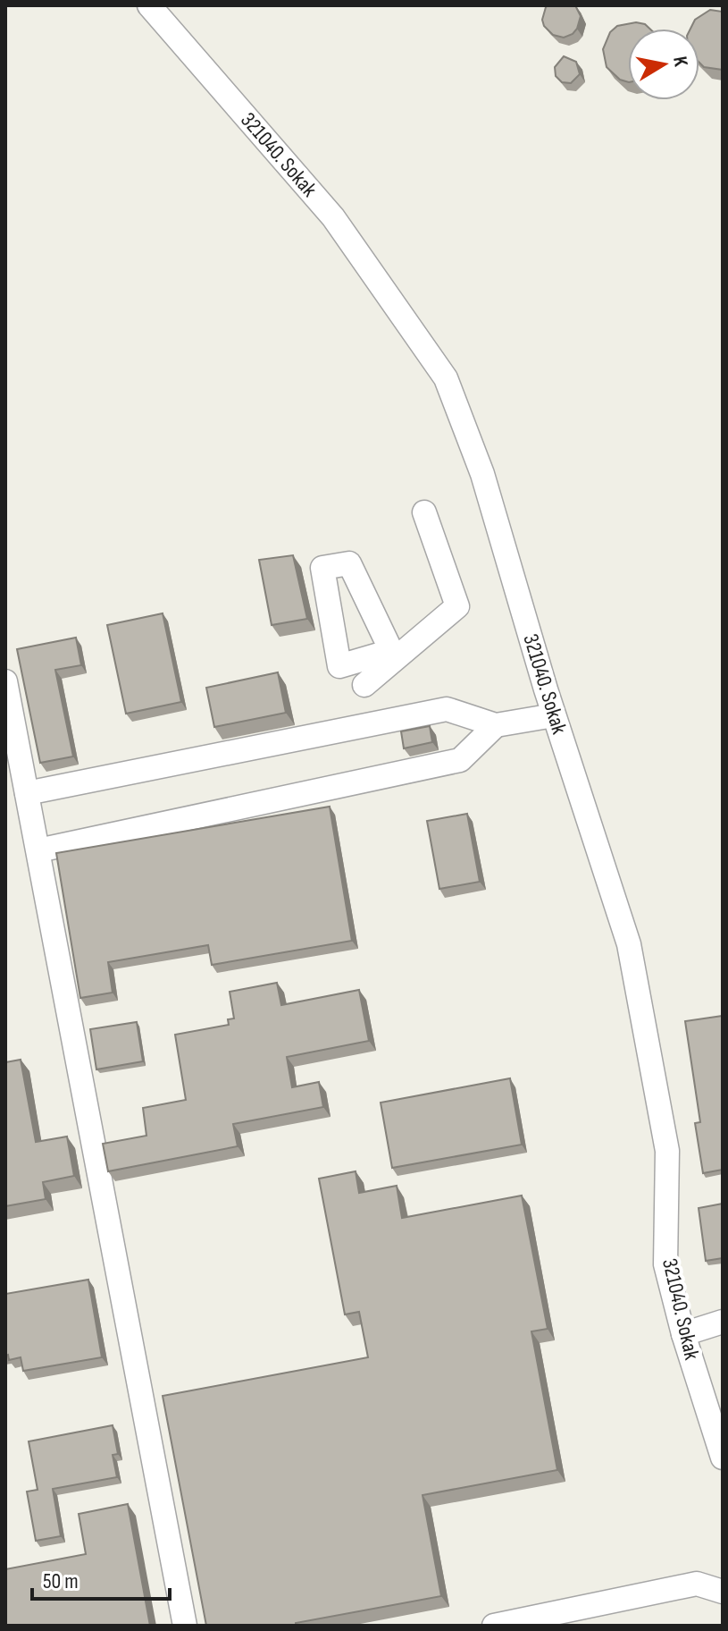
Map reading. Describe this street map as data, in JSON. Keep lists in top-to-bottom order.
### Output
{
  "streets": {
    "street": ["321040. Sokak"]
  },
  "scale_bar": "50 m",
  "north": "right"
}
